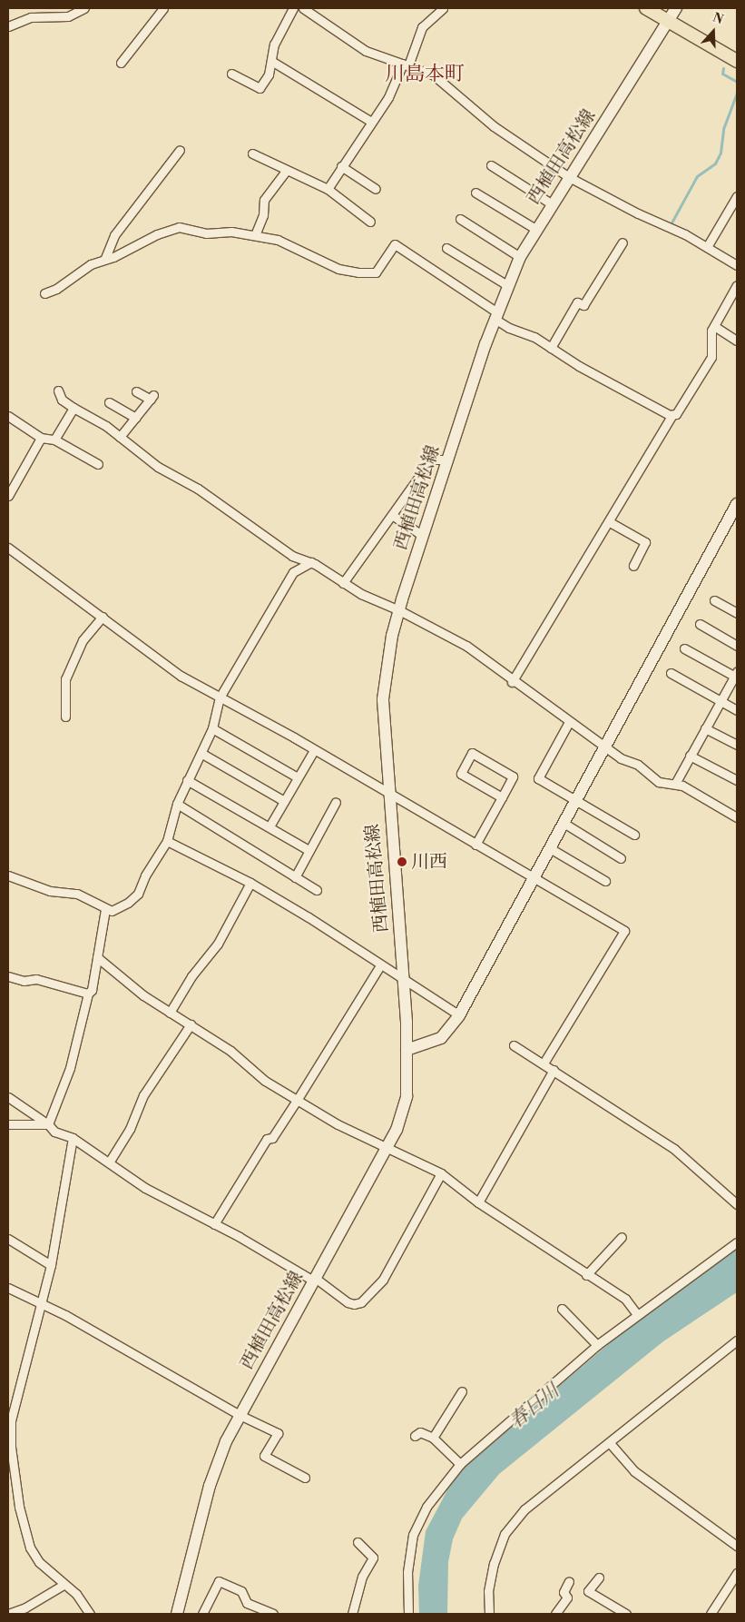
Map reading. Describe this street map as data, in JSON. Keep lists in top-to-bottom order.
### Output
{
  "streets": {
    "main road": ["西植田高松線"]
  },
  "districts": ["川島本町"],
  "water": ["春日川"],
  "places": ["川西"],
  "north": "top"
}
